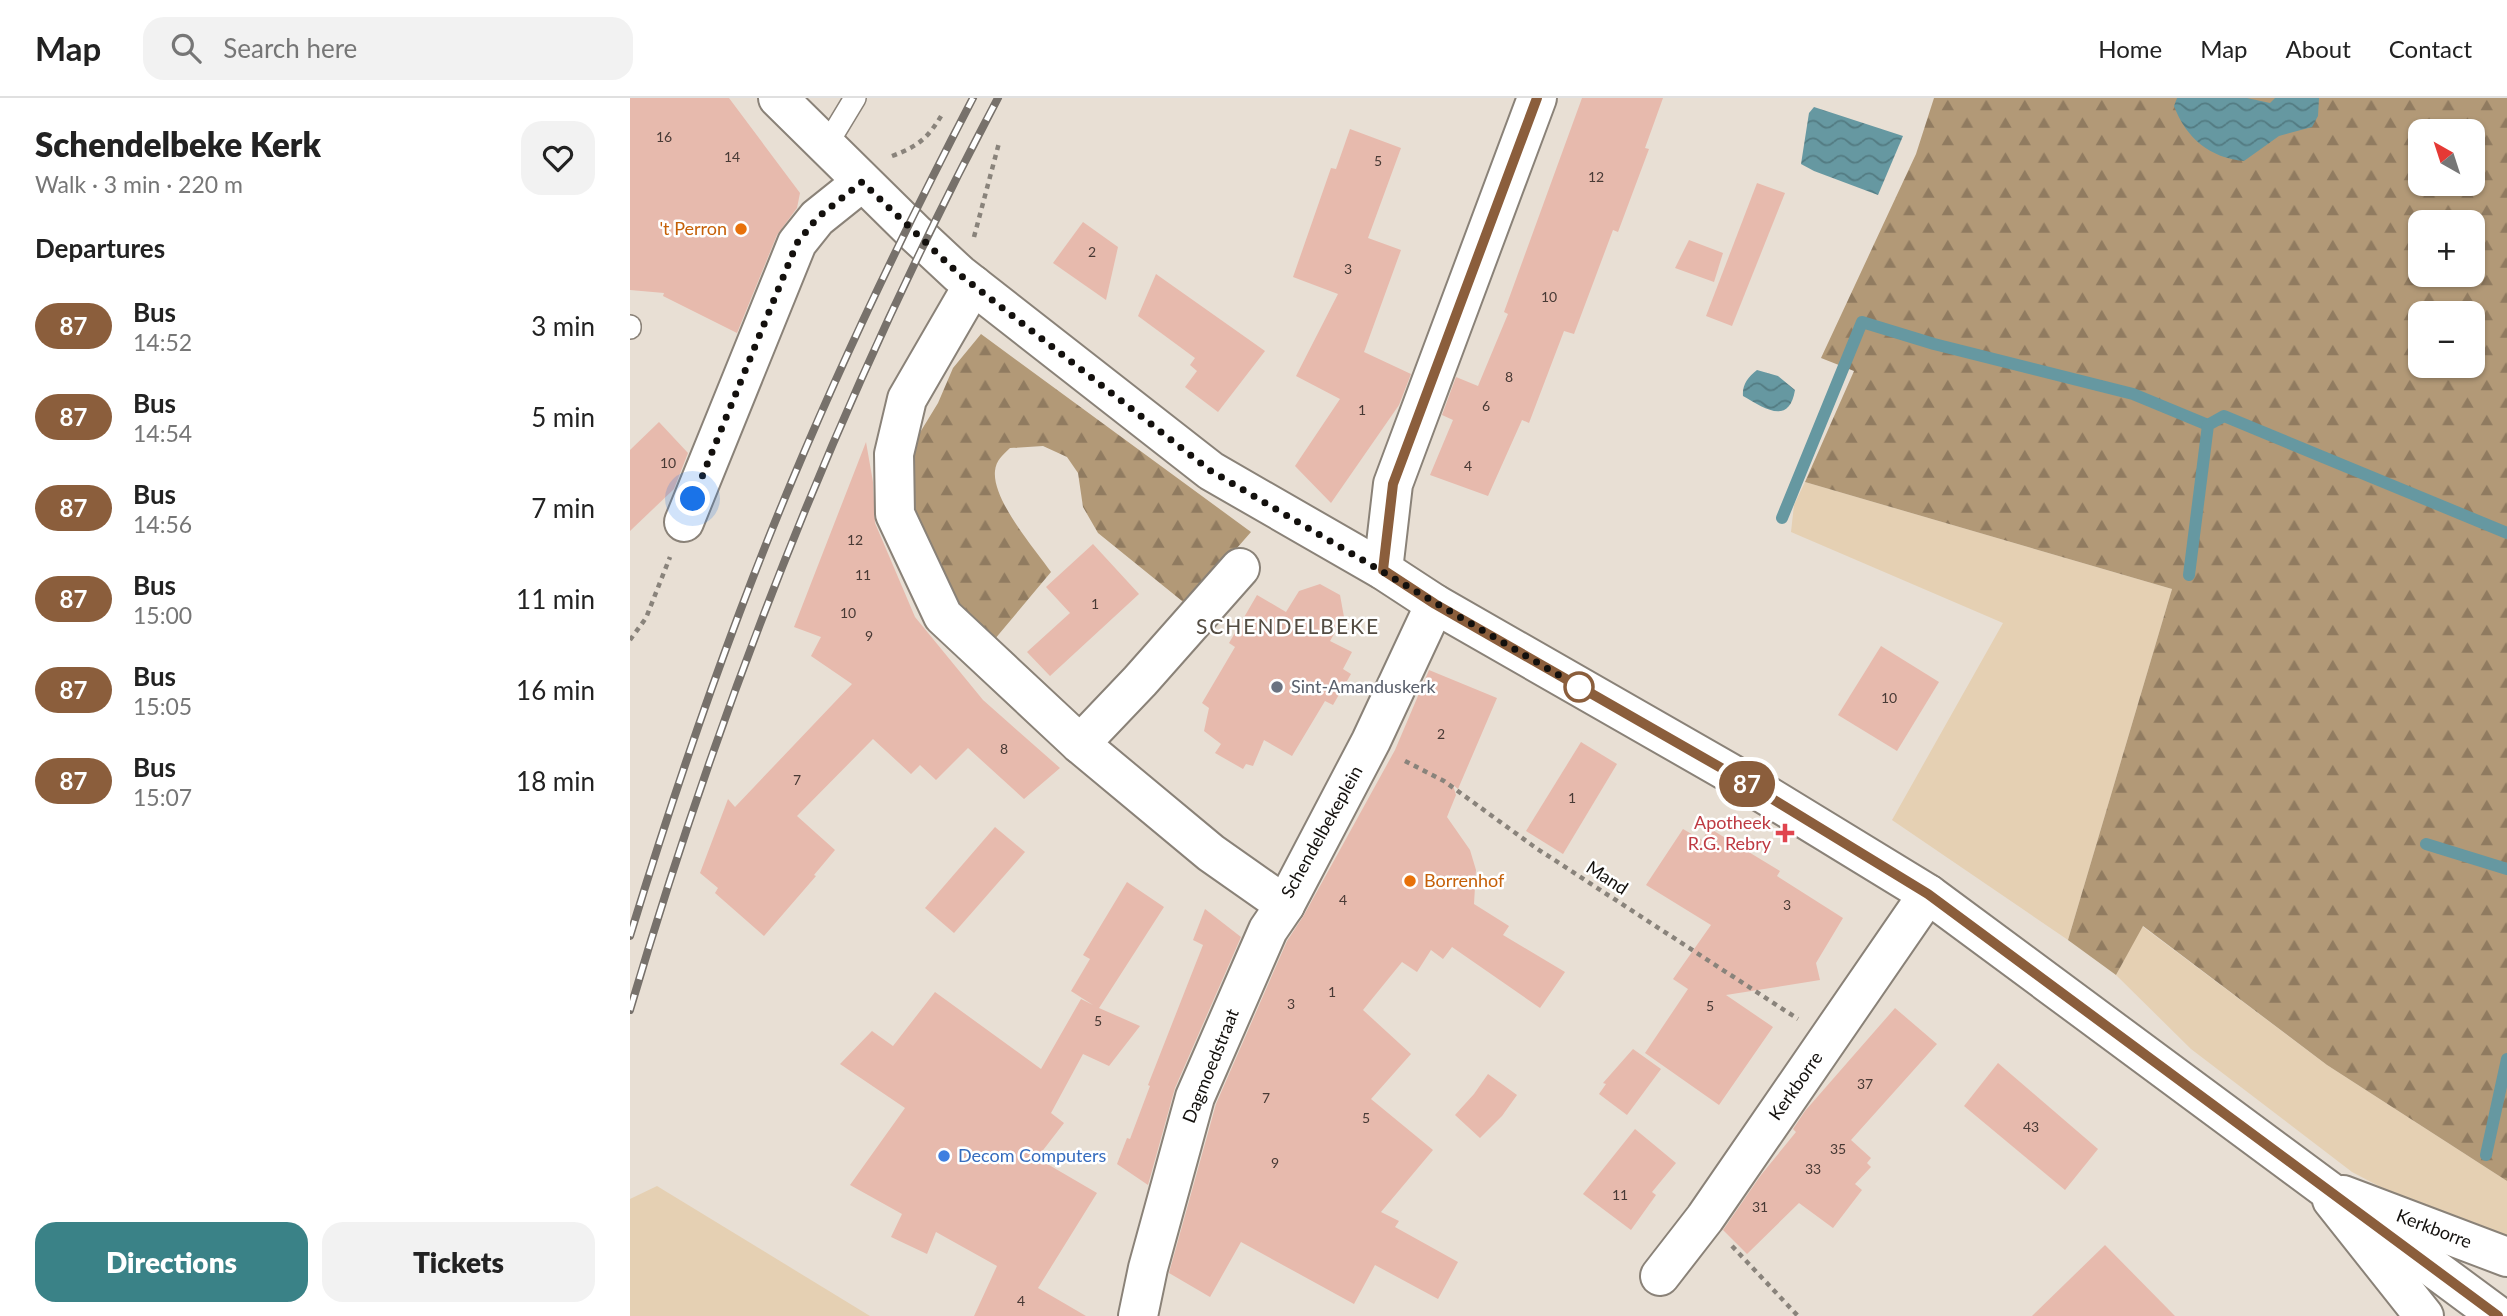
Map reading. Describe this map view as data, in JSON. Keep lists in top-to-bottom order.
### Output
{
  "streets": {
    "street": ["Schendelbekeplein", "Dagmoedstraat", "Kerkborre"],
    "path": ["Mand"]
  },
  "crossings": [
    ["Schendelbekeplein", "Mand"],
    ["Schendelbekeplein", "Dagmoedstraat"],
    ["Schendelbekeplein", "Kerkborre"],
    ["Mand", "Kerkborre"]
  ],
  "districts": ["SCHENDELBEKE"],
  "places": {
    "other": [
      "'t Perron",
      "Sint-Amanduskerk",
      "Borrenhof",
      "Decom Computers"
    ],
    "health": ["Apotheek R.G. Rebry"]
  },
  "lines": ["bus line 87"],
  "house_numbers": [
    "16",
    "14",
    "5",
    "12",
    "2",
    "3",
    "10",
    "8",
    "6",
    "1",
    "10",
    "4",
    "12",
    "11",
    "1",
    "10",
    "9",
    "10",
    "2",
    "8",
    "7",
    "1",
    "4",
    "3",
    "1",
    "3",
    "5",
    "5",
    "37",
    "7",
    "5",
    "43",
    "35",
    "9",
    "33",
    "11",
    "31",
    "4"
  ],
  "north": "top left",
  "page": {
    "header": "Map",
    "search": "Search here",
    "nav": [
      "Home",
      "Map",
      "About",
      "Contact"
    ],
    "heading": [
      ["Schendelbeke Kerk", "Walk · 3 min · 220 m"],
      "Departures"
    ],
    "on_map": "87",
    "map_buttons": ["+", "−"],
    "list": [
      {
        "mark": "87",
        "name": "Bus",
        "note": "14:52",
        "value": "3 min"
      },
      {
        "mark": "87",
        "name": "Bus",
        "note": "14:54",
        "value": "5 min"
      },
      {
        "mark": "87",
        "name": "Bus",
        "note": "14:56",
        "value": "7 min"
      },
      {
        "mark": "87",
        "name": "Bus",
        "note": "15:00",
        "value": "11 min"
      },
      {
        "mark": "87",
        "name": "Bus",
        "note": "15:05",
        "value": "16 min"
      },
      {
        "mark": "87",
        "name": "Bus",
        "note": "15:07",
        "value": "18 min"
      }
    ],
    "buttons": ["Directions", "Tickets"]
  }
}
